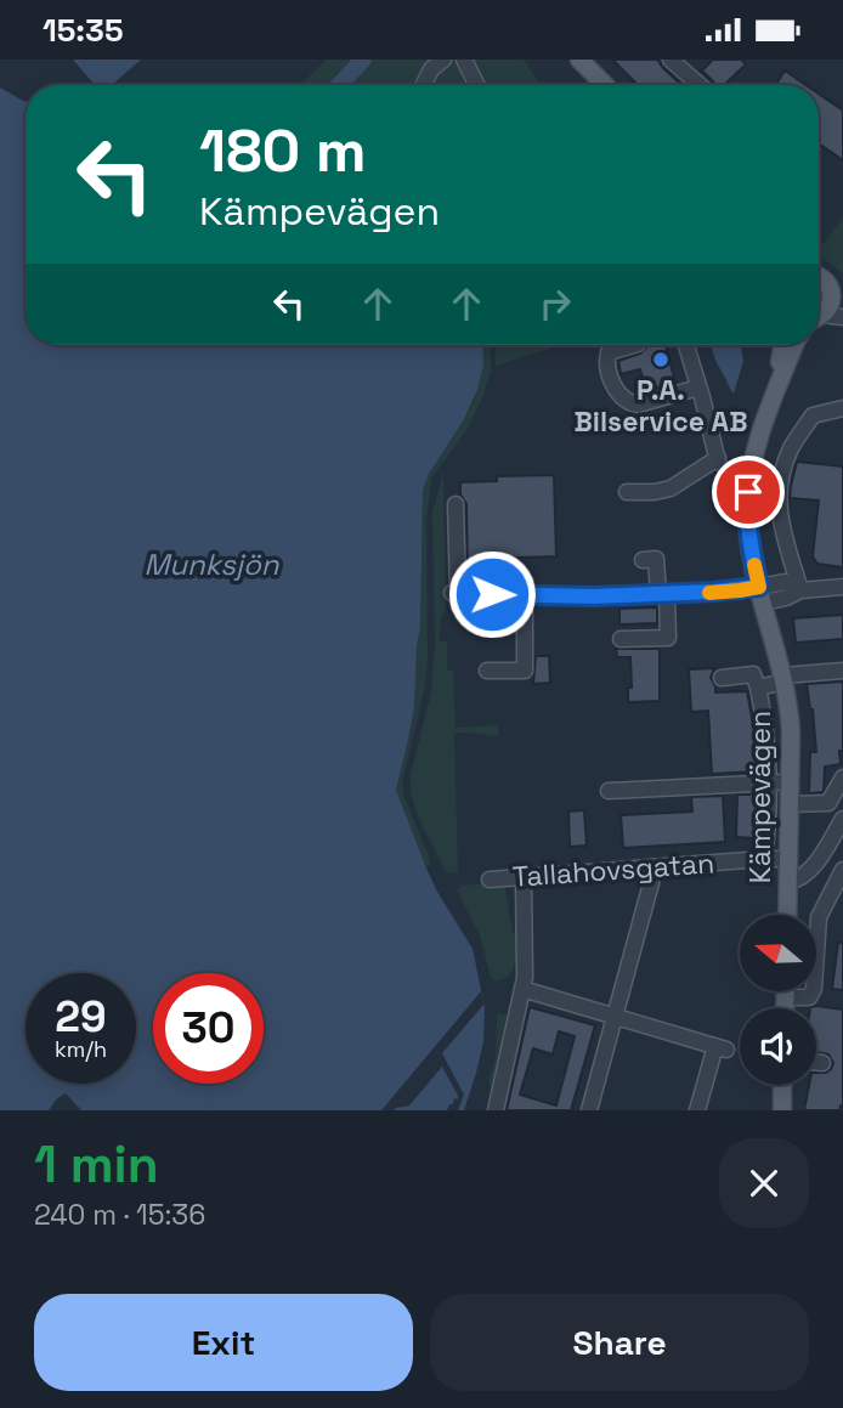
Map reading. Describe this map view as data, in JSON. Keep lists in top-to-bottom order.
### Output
{
  "streets": {
    "main road": ["Kämpevägen"],
    "street": ["Tallahovsgatan"]
  },
  "crossings": [
    ["Kämpevägen", "Tallahovsgatan"]
  ],
  "water": ["Munksjön"],
  "places": ["P.A. Bilservice AB"],
  "north": "left",
  "page": {
    "status": "15:35",
    "turn": ["180 m", "Kämpevägen"],
    "speed": "29 km/h",
    "limit": "30",
    "heading": ["1 min", "240 m · 15:36"],
    "buttons": ["Exit", "Share"]
  }
}
